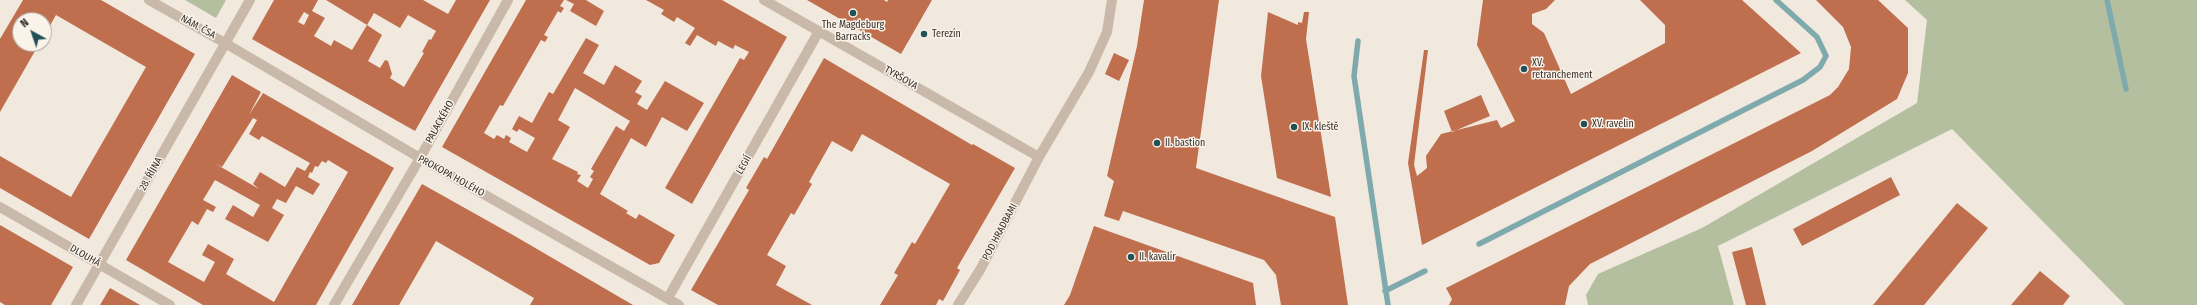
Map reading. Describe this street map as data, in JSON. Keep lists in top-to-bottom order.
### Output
{
  "streets": {
    "street": [
      "NÁM. ČSA",
      "TYRŠOVA",
      "PALACKÉHO",
      "LEGIÍ",
      "28. ŘÍJNA",
      "PROKOPA HOLÉHO",
      "POD HRADBAMI",
      "DLOUHÁ"
    ]
  },
  "crossings": [
    ["NÁM. ČSA", "28. ŘÍJNA"],
    ["NÁM. ČSA", "PROKOPA HOLÉHO"],
    ["TYRŠOVA", "LEGIÍ"],
    ["TYRŠOVA", "POD HRADBAMI"],
    ["PALACKÉHO", "PROKOPA HOLÉHO"],
    ["LEGIÍ", "PROKOPA HOLÉHO"],
    ["28. ŘÍJNA", "PROKOPA HOLÉHO"],
    ["28. ŘÍJNA", "DLOUHÁ"]
  ],
  "places": [
    "The Magdeburg Barracks",
    "Terezín",
    "XV. retranchement",
    "XV. ravelin",
    "IX. kleště",
    "II. bastion",
    "II. kavalír"
  ],
  "north": "top left"
}
